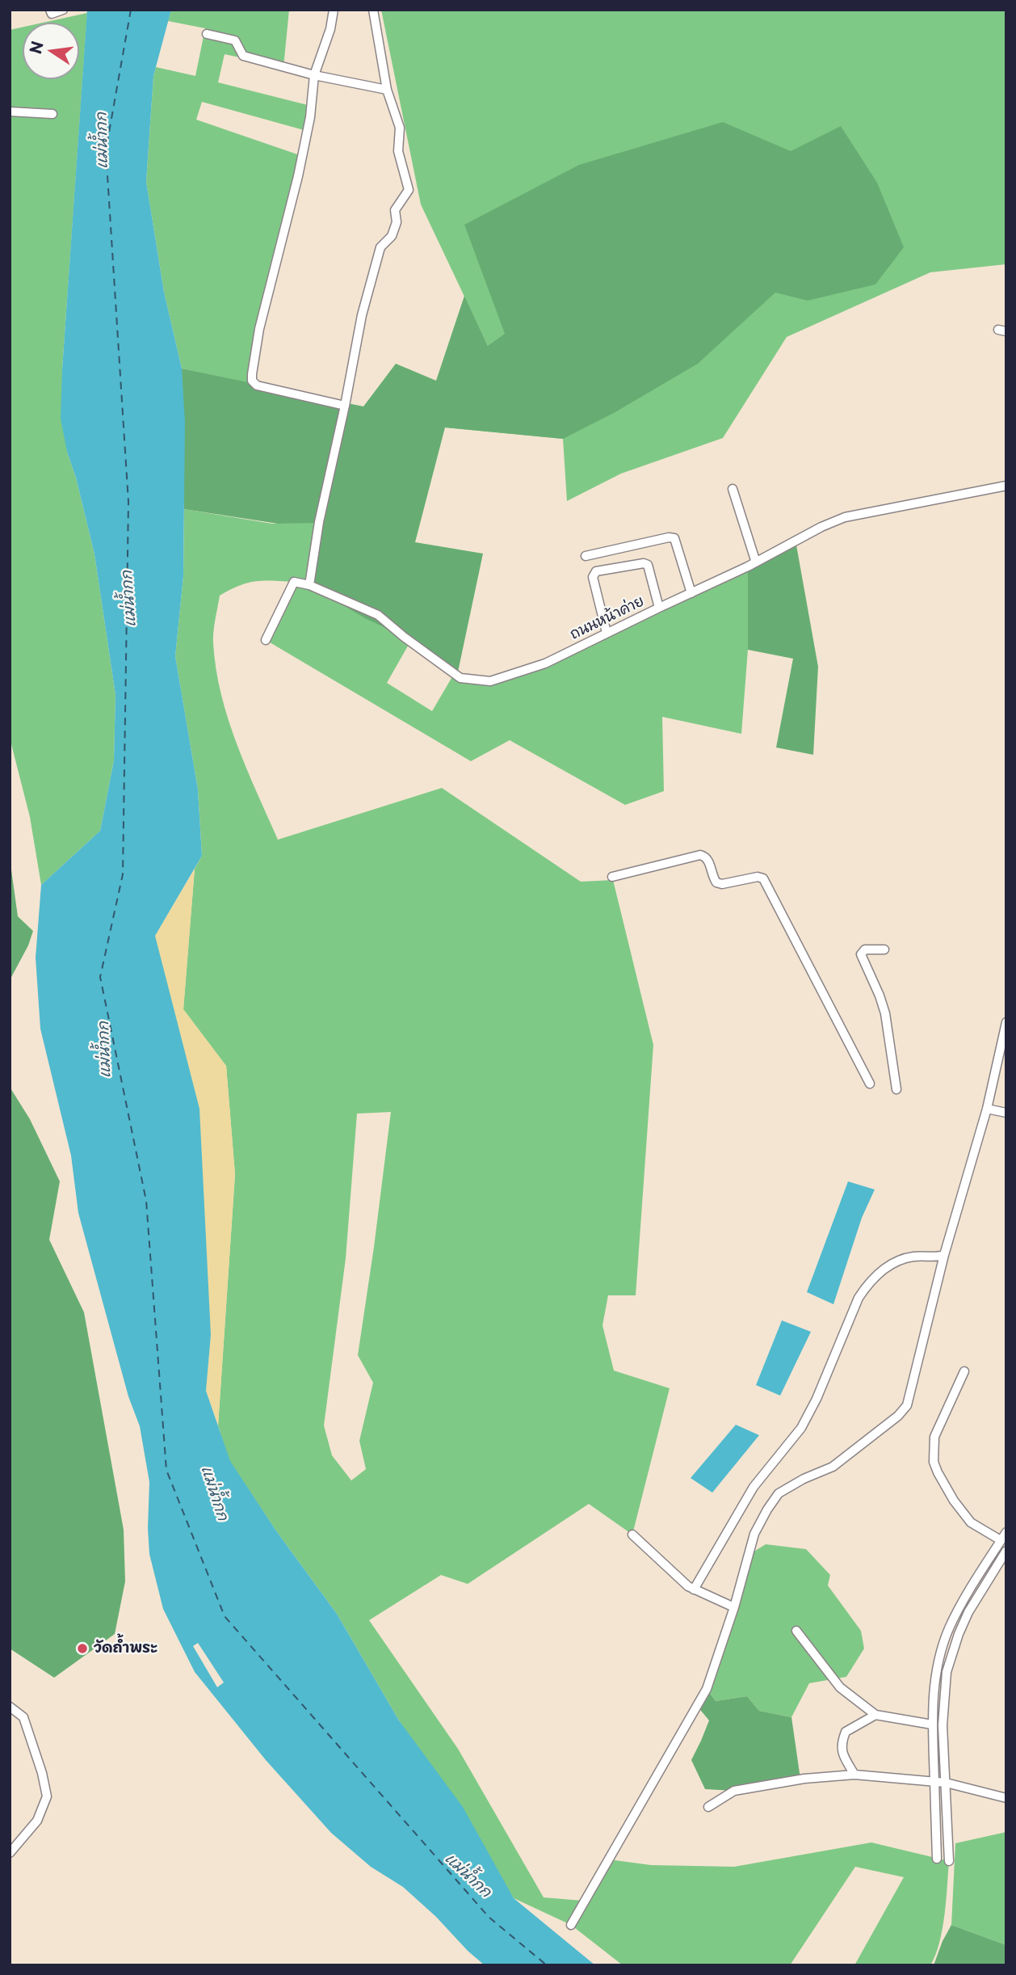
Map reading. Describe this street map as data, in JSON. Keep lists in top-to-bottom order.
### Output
{
  "streets": {
    "street": ["ถนนหน้าค่าย"]
  },
  "water": ["แม่น้ำกก"],
  "places": ["วัดถ้ำพระ"],
  "north": "left"
}
